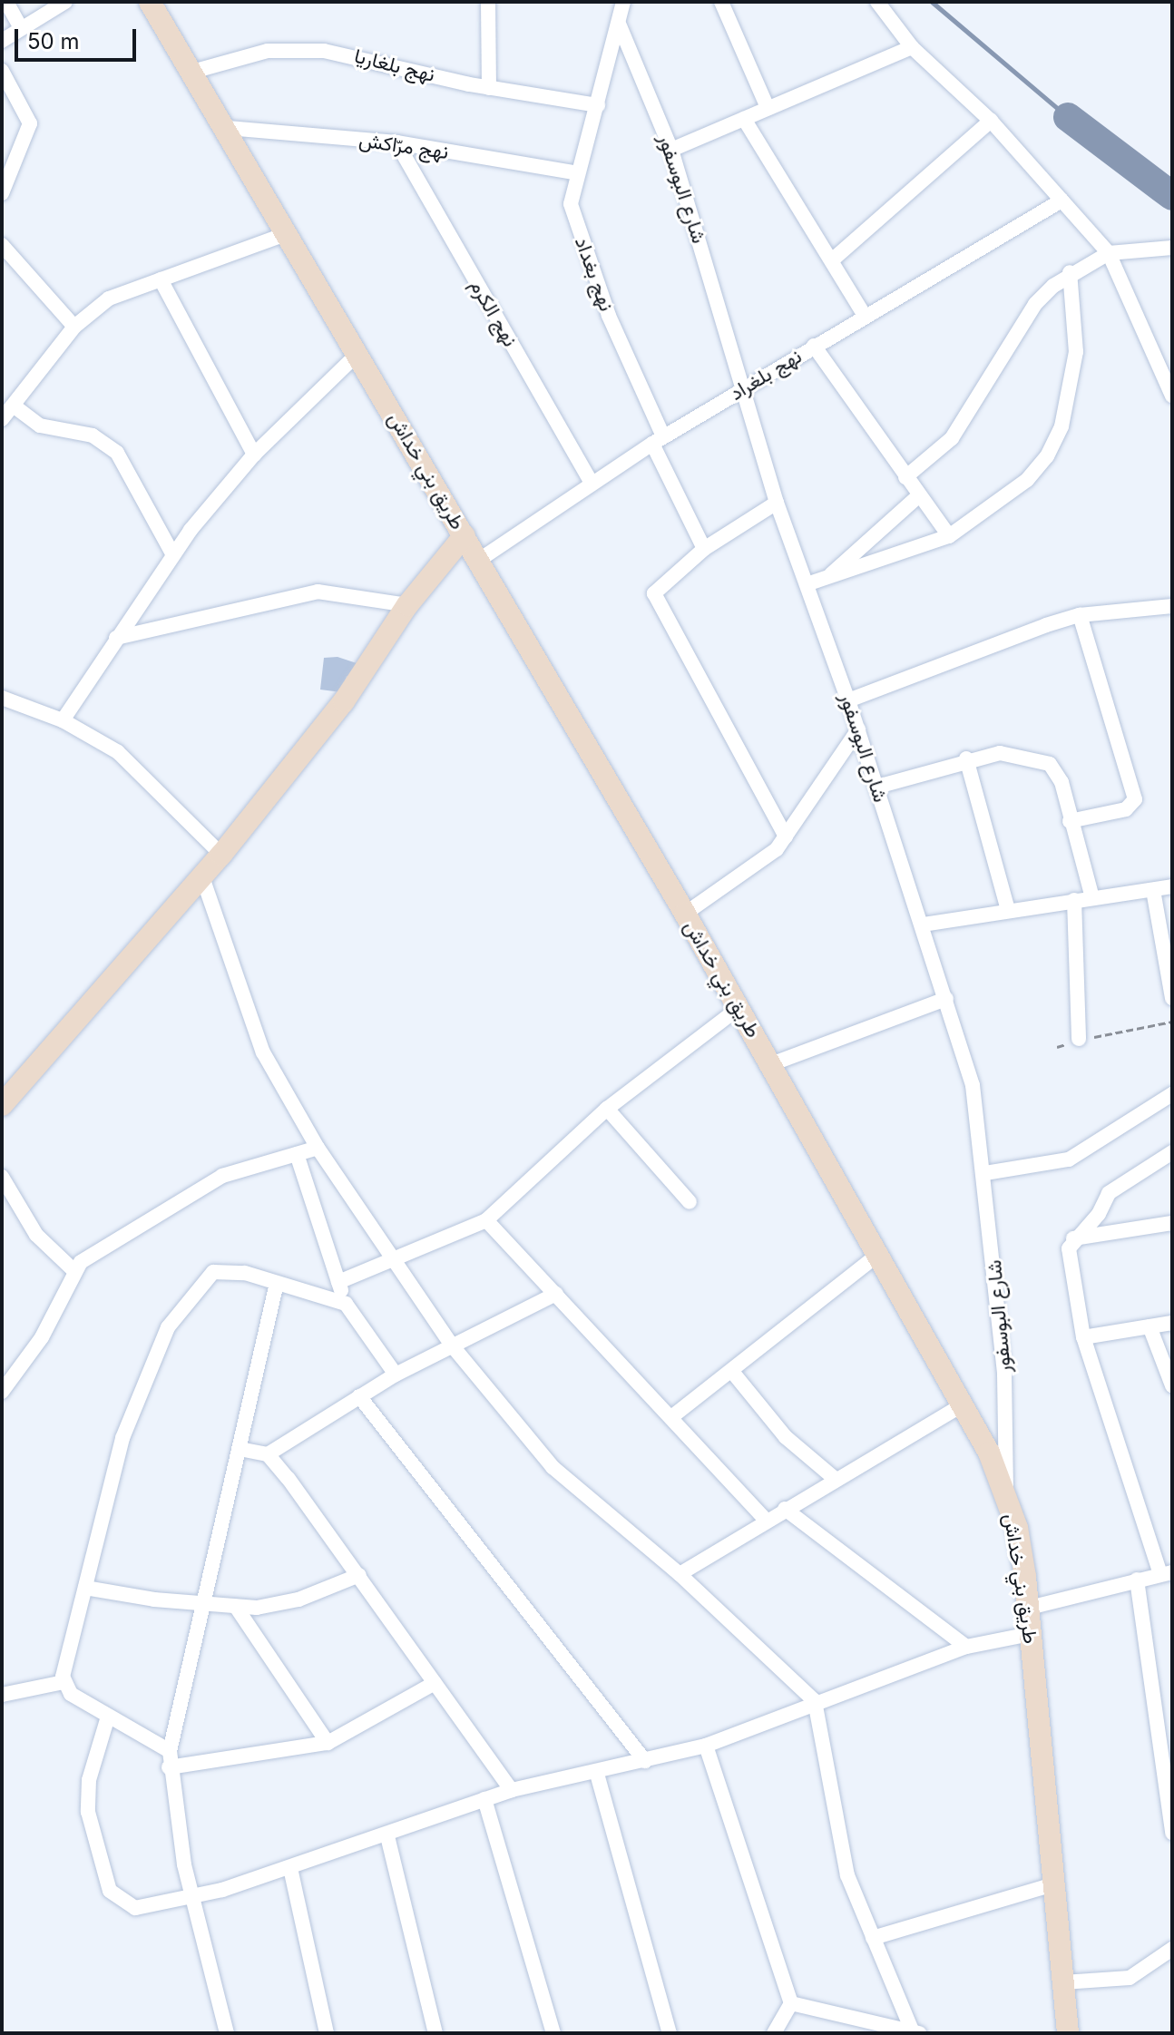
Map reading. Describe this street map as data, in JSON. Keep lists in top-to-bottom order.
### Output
{
  "streets": {
    "main road": ["طريق بني خداش"],
    "street": [
      "نهج بلغاريا",
      "نهج مرّاكش",
      "شارع البوسفور",
      "نهج بغداد",
      "نهج الكرم",
      "نهج بلغراد"
    ]
  },
  "crossings": [
    ["نهج بلغاريا", "نهج بغداد"],
    ["نهج بلغاريا", "طريق بني خداش"],
    ["نهج مرّاكش", "نهج بغداد"],
    ["نهج مرّاكش", "نهج الكرم"],
    ["نهج مرّاكش", "طريق بني خداش"],
    ["شارع البوسفور", "نهج بغداد"],
    ["شارع البوسفور", "نهج بلغراد"],
    ["شارع البوسفور", "طريق بني خداش"],
    ["نهج بغداد", "نهج بلغراد"],
    ["نهج الكرم", "نهج بلغراد"],
    ["نهج بلغراد", "طريق بني خداش"]
  ],
  "scale_bar": "50 m"
}
